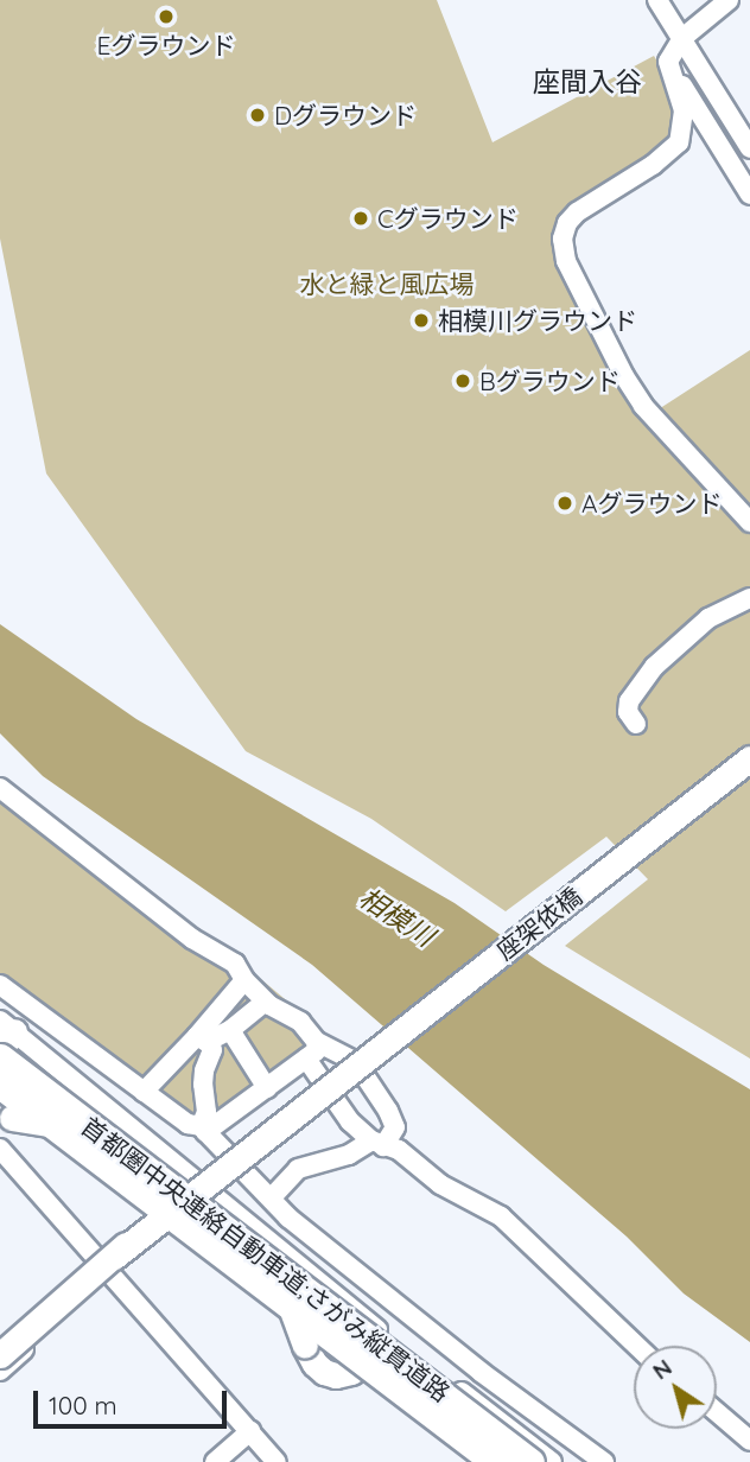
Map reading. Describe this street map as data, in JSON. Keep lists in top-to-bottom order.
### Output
{
  "streets": {
    "highway": ["首都圏中央連絡自動車道;さがみ縦貫道路"],
    "main road": ["座架依橋"]
  },
  "crossings": [
    ["座架依橋", "首都圏中央連絡自動車道;さがみ縦貫道路"]
  ],
  "districts": ["座間入谷"],
  "water": ["相模川"],
  "parks": ["水と緑と風広場"],
  "places": [
    "Eグラウンド",
    "Dグラウンド",
    "Cグラウンド",
    "相模川グラウンド",
    "Bグラウンド",
    "Aグラウンド"
  ],
  "scale_bar": "100 m",
  "north": "top left"
}
